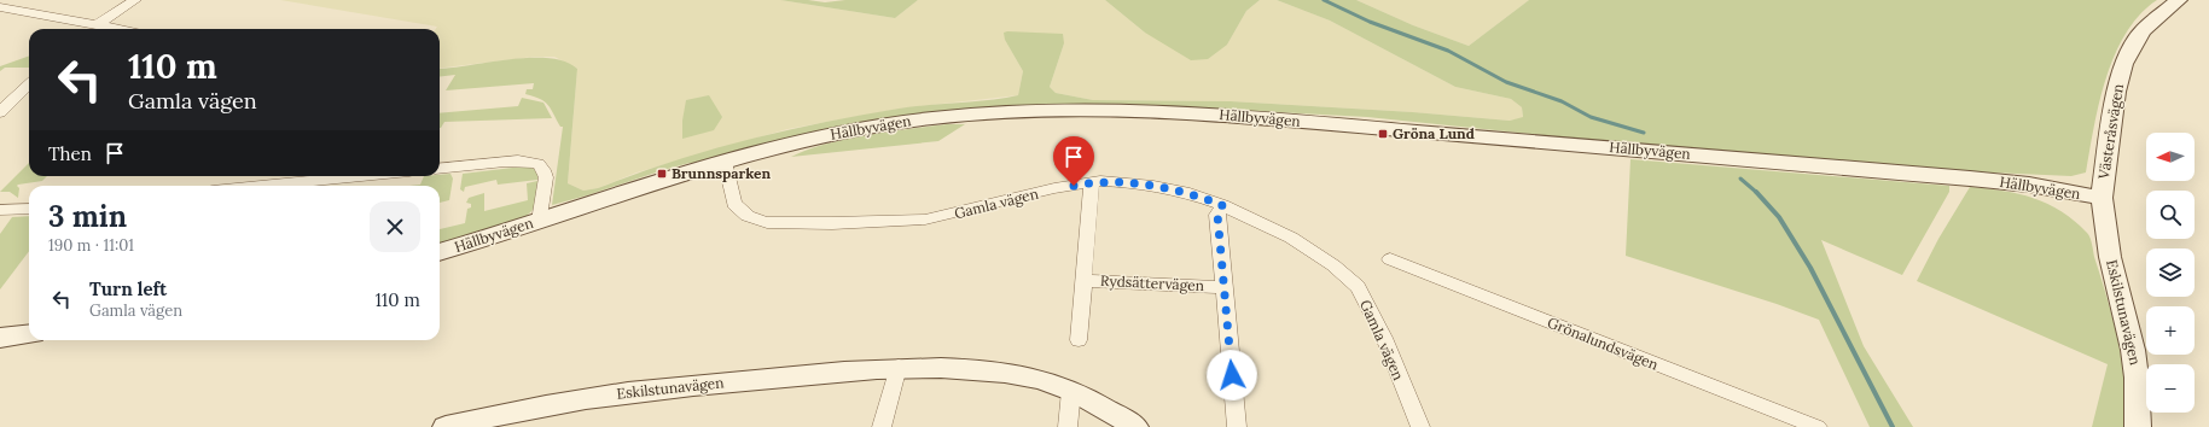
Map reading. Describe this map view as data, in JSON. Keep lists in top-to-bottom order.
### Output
{
  "streets": {
    "street": [
      "Hällbyvägen",
      "Västeråsvägen",
      "Gamla vägen",
      "Rydsättervägen",
      "Eskilstunavägen",
      "Grönalundsvägen"
    ]
  },
  "crossings": [
    ["Hällbyvägen", "Västeråsvägen"],
    ["Hällbyvägen", "Gamla vägen"],
    ["Hällbyvägen", "Eskilstunavägen"],
    ["Västeråsvägen", "Eskilstunavägen"]
  ],
  "places": {
    "transit": ["Gröna Lund", "Brunnsparken"]
  },
  "north": "left",
  "page": {
    "turn": ["110 m", "Gamla vägen"],
    "then": "Then",
    "map_buttons": ["+", "−"],
    "heading": ["3 min", "190 m · 11:01"],
    "list": [
      {
        "name": "Turn left",
        "note": "Gamla vägen",
        "value": "110 m"
      }
    ]
  }
}
